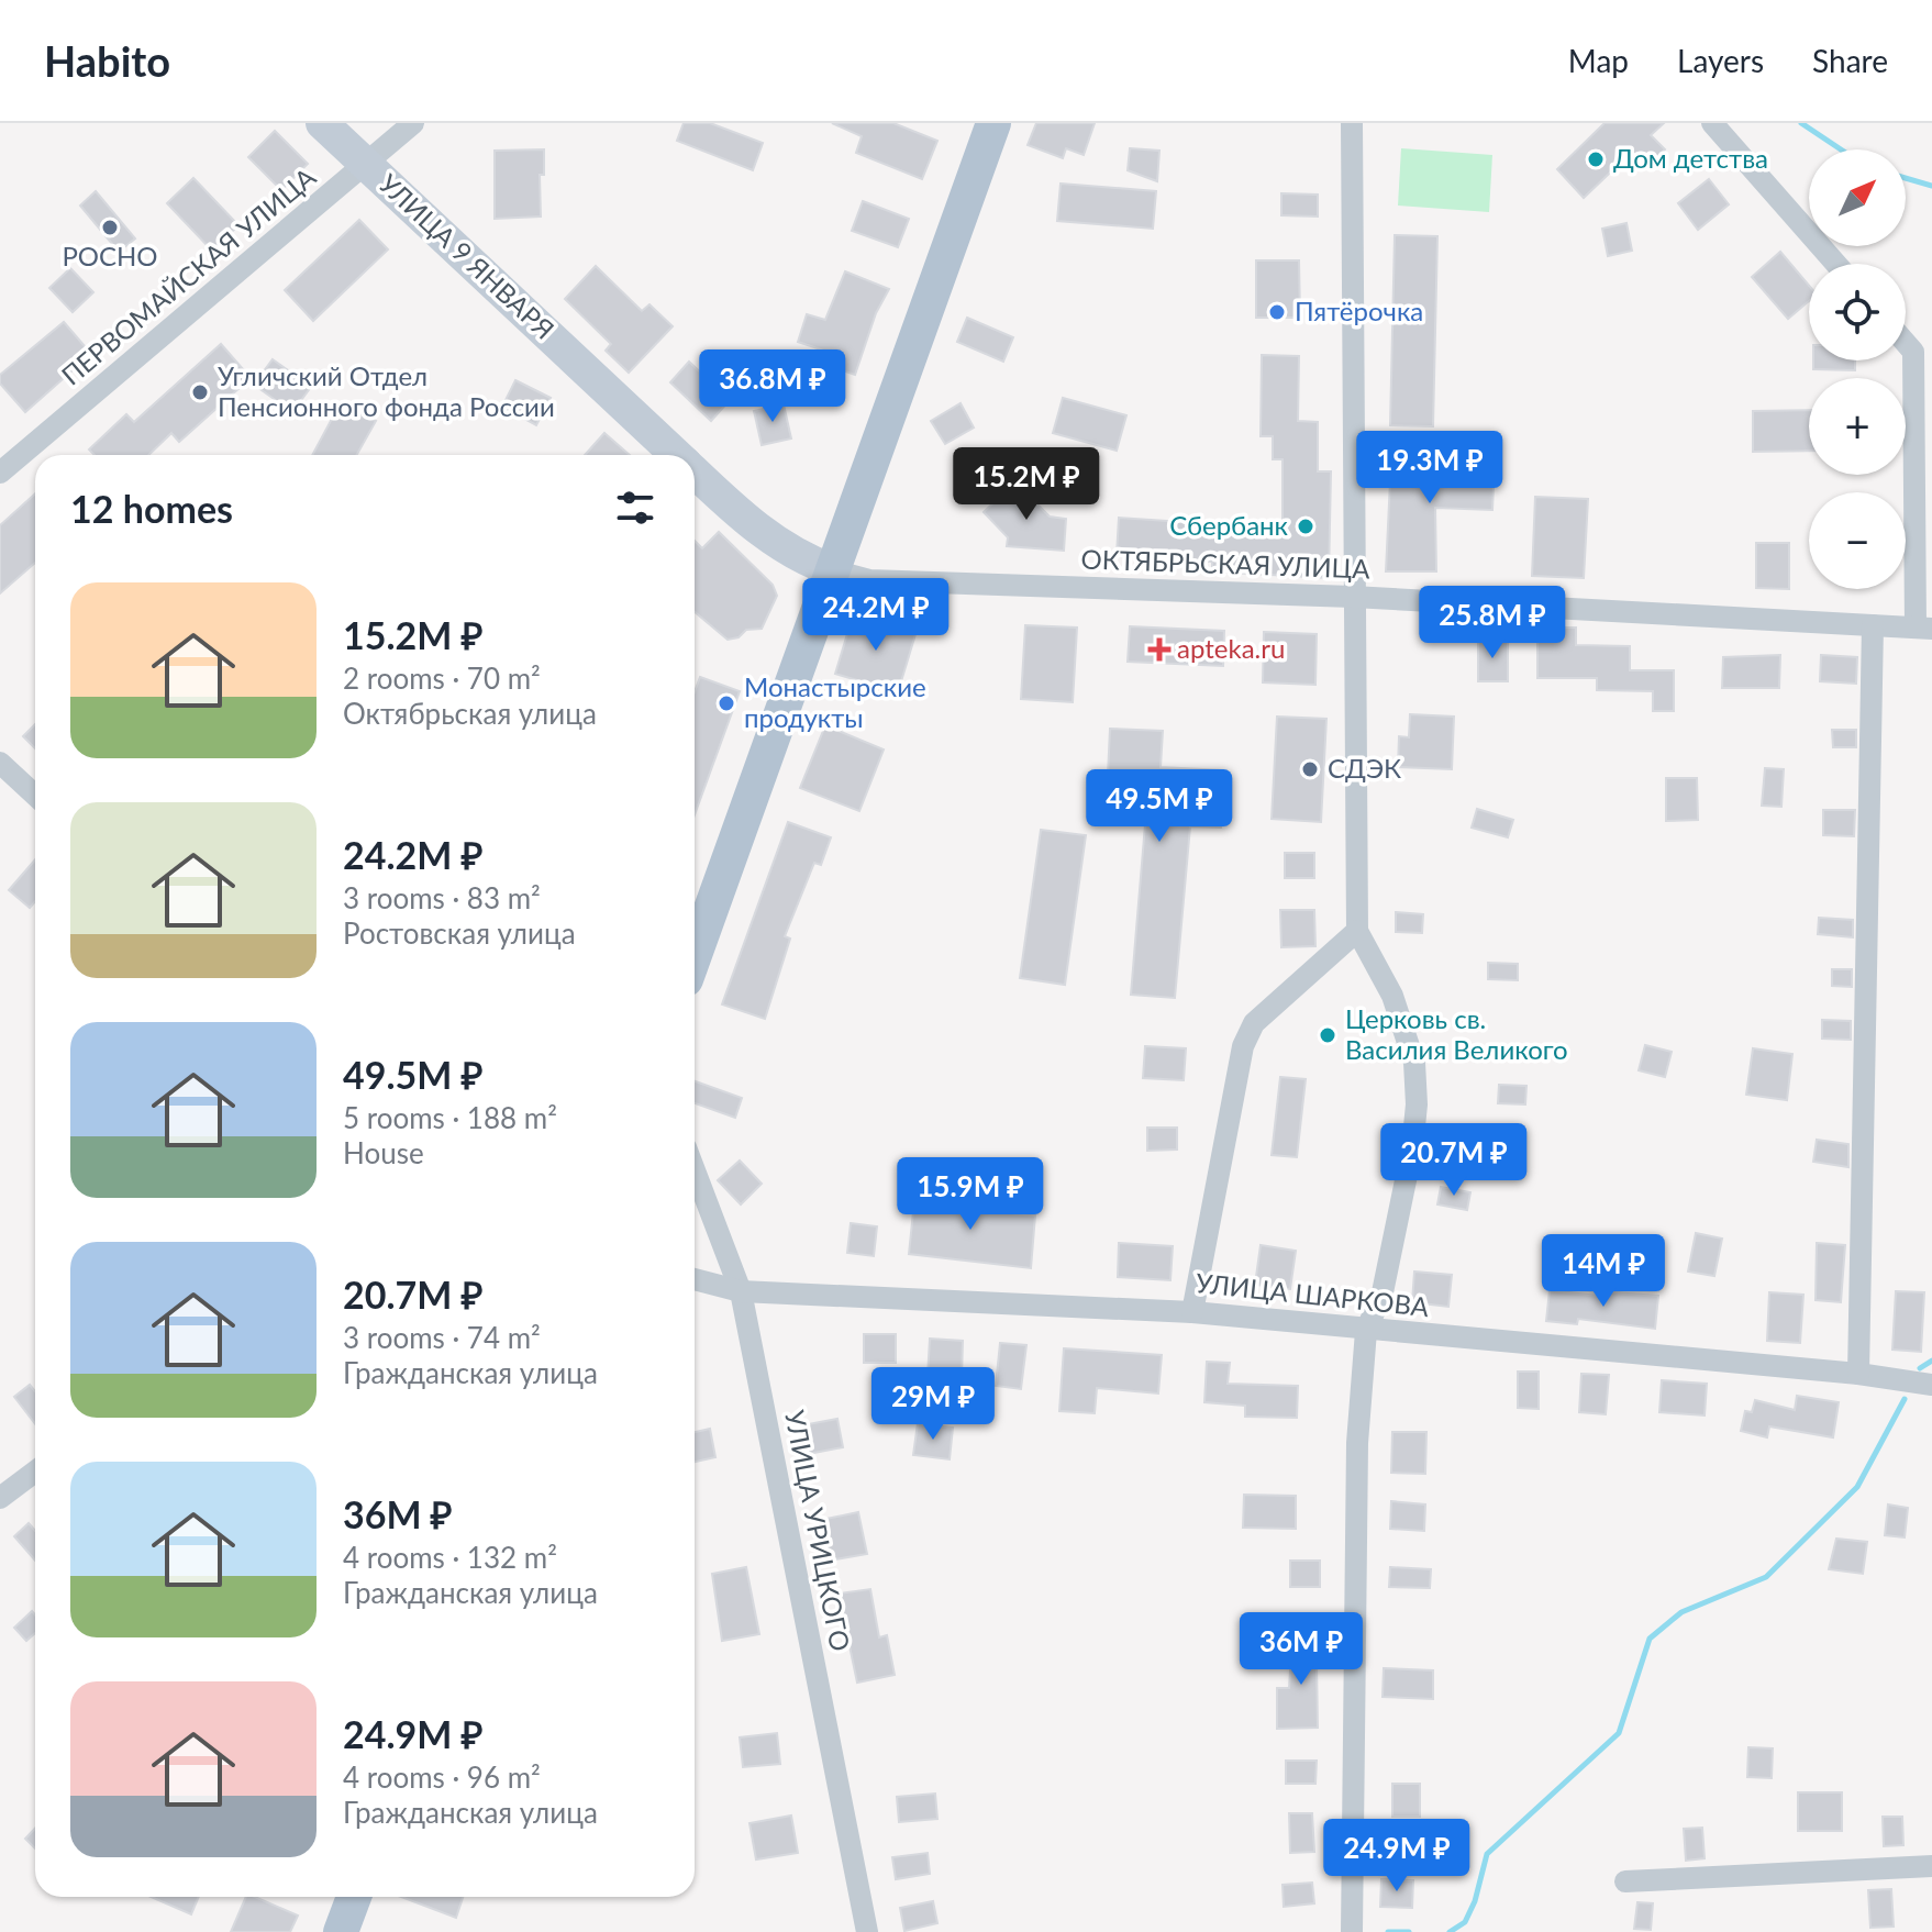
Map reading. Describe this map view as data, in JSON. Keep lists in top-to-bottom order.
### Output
{
  "streets": {
    "main road": ["УЛИЦА 9 ЯНВАРЯ"],
    "street": [
      "ПЕРВОМАЙСКАЯ УЛИЦА",
      "ОКТЯБРЬСКАЯ УЛИЦА",
      "УЛИЦА ШАРКОВА",
      "УЛИЦА УРИЦКОГО"
    ]
  },
  "crossings": [
    ["УЛИЦА 9 ЯНВАРЯ", "ПЕРВОМАЙСКАЯ УЛИЦА"],
    ["УЛИЦА 9 ЯНВАРЯ", "ОКТЯБРЬСКАЯ УЛИЦА"],
    ["УЛИЦА ШАРКОВА", "УЛИЦА УРИЦКОГО"]
  ],
  "places": {
    "other": [
      "Дом детства",
      "РОСНО",
      "Пятёрочка",
      "Угличский Отдел Пенсионного фонда России",
      "Сбербанк",
      "Монастырские продукты",
      "СДЭК",
      "Церковь св. Василия Великого"
    ],
    "health": ["apteka.ru"]
  },
  "north": "top right",
  "page": {
    "header": "Habito",
    "nav": ["Map", "Layers", "Share"],
    "map_buttons": ["+", "−"],
    "price": [
      "36.8M ₽",
      "19.3M ₽",
      "15.2M ₽",
      "24.2M ₽",
      "25.8M ₽",
      "49.5M ₽",
      "20.7M ₽",
      "15.9M ₽",
      "14M ₽",
      "29M ₽",
      "36M ₽",
      "24.9M ₽"
    ],
    "heading": "12 homes",
    "list": [
      {
        "name": "15.2M ₽",
        "note": "2 rooms · 70 m² · Октябрьская улица"
      },
      {
        "name": "24.2M ₽",
        "note": "3 rooms · 83 m² · Ростовская улица"
      },
      {
        "name": "49.5M ₽",
        "note": "5 rooms · 188 m² · House"
      },
      {
        "name": "20.7M ₽",
        "note": "3 rooms · 74 m² · Гражданская улица"
      },
      {
        "name": "36M ₽",
        "note": "4 rooms · 132 m² · Гражданская улица"
      },
      {
        "name": "24.9M ₽",
        "note": "4 rooms · 96 m² · Гражданская улица"
      }
    ]
  }
}
